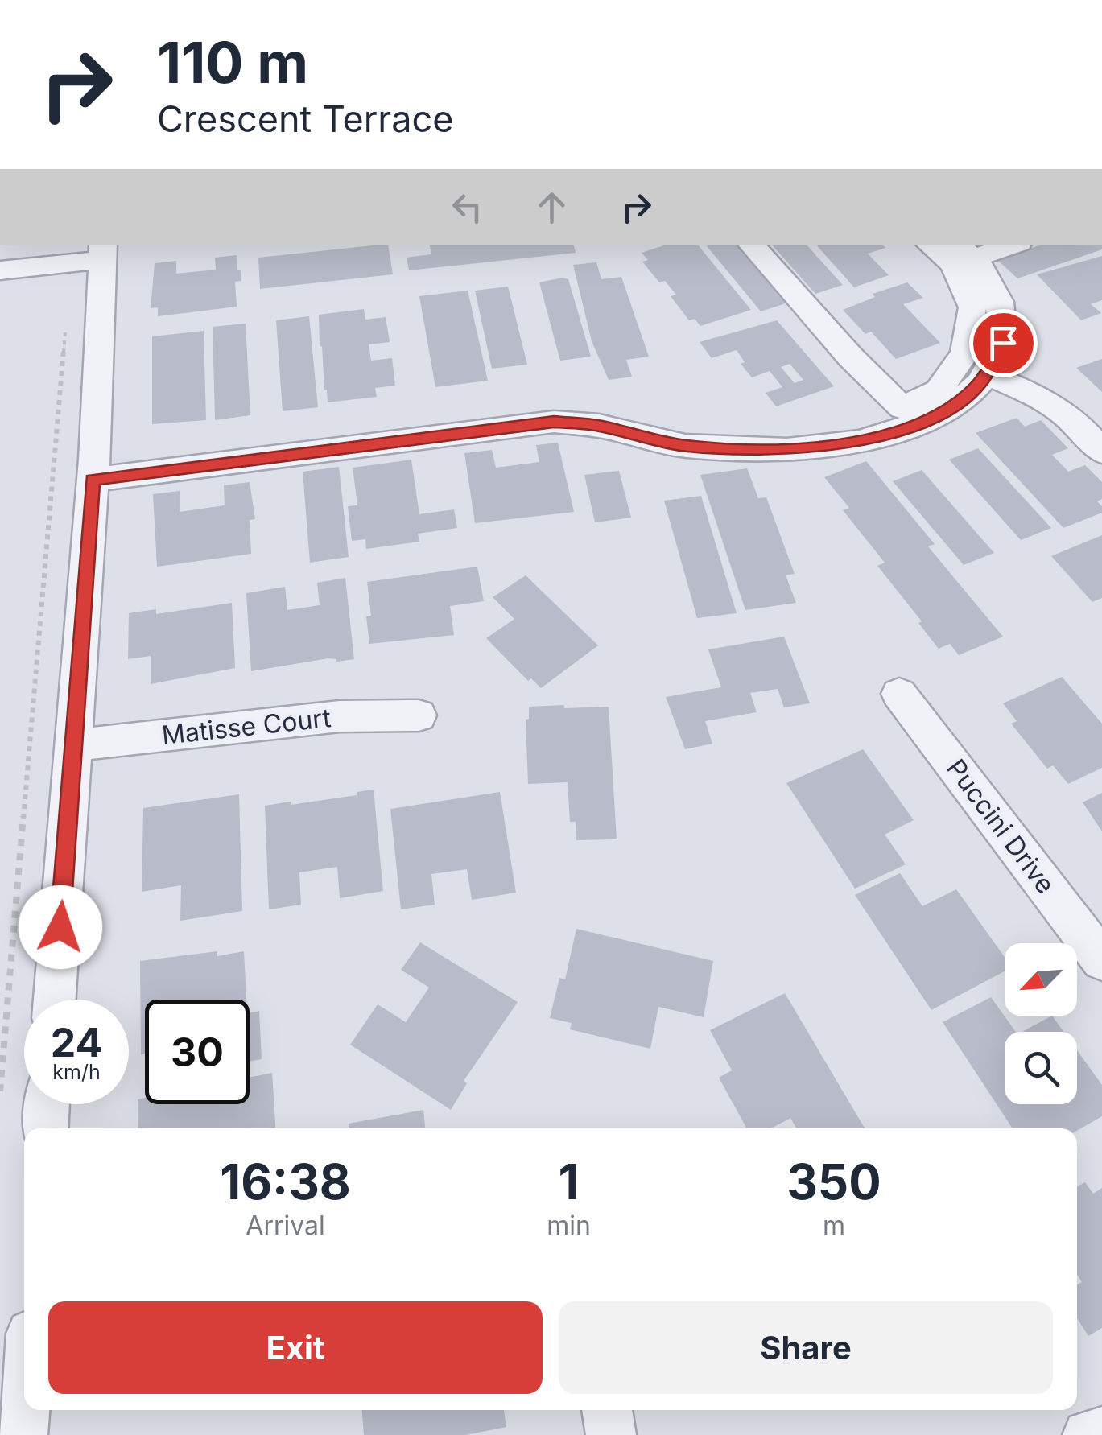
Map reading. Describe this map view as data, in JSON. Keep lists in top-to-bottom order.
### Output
{
  "streets": {
    "street": ["Matisse Court", "Puccini Drive"]
  },
  "north": "bottom left",
  "page": {
    "turn": ["110 m", "Crescent Terrace"],
    "speed": "24 km/h",
    "limit": "30",
    "eta": [
      "16:38",
      "Arrival",
      "1",
      "min",
      "350",
      "m"
    ],
    "buttons": ["Exit", "Share"]
  }
}
